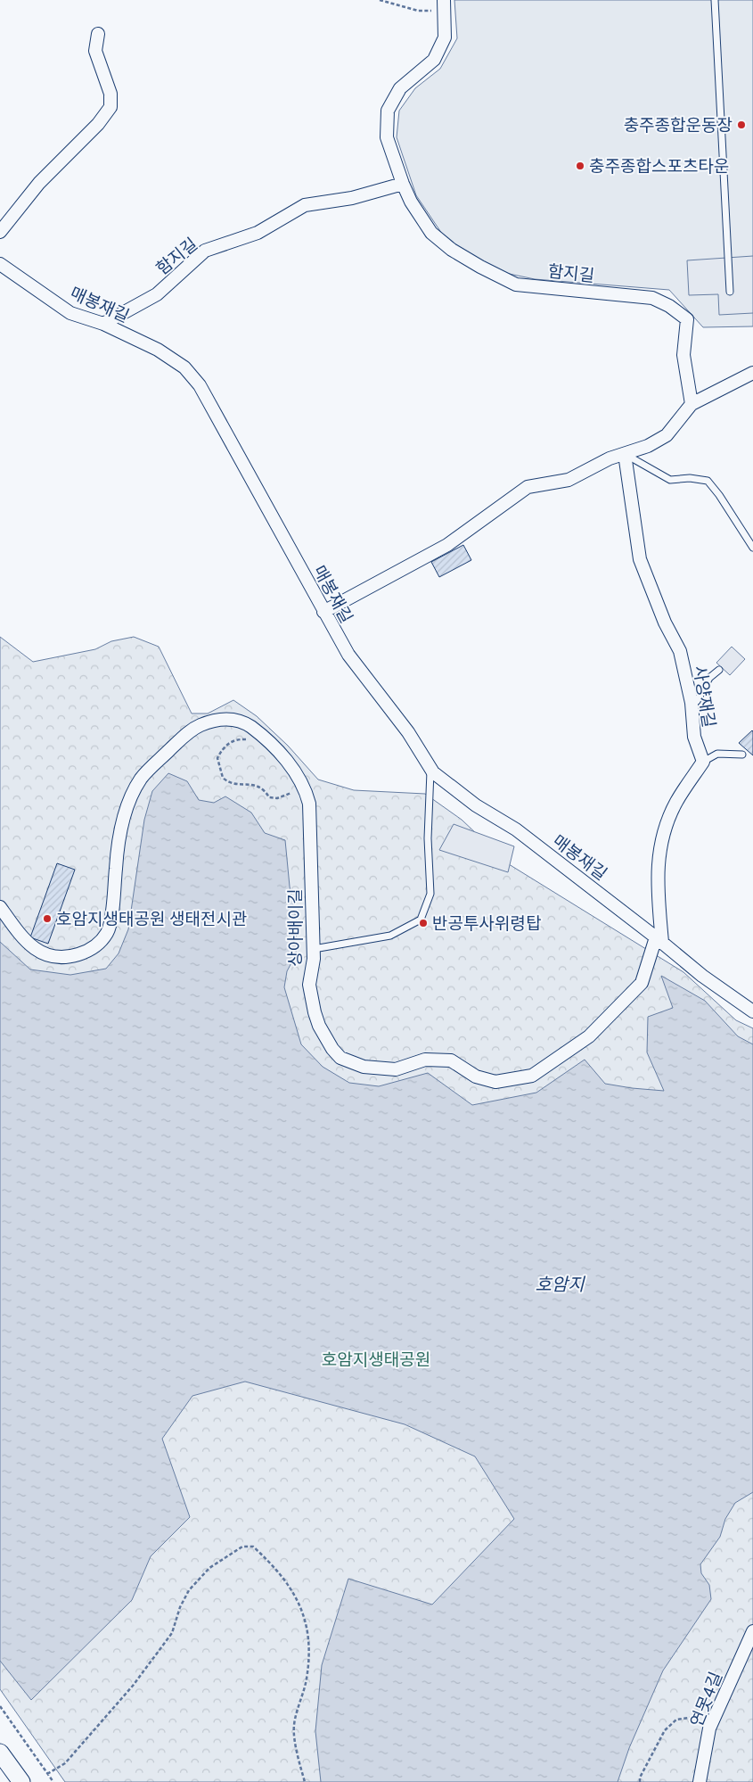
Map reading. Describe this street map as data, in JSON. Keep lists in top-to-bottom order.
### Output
{
  "streets": {
    "street": [
      "함지길",
      "매봉재길",
      "사양재길",
      "상아배이길",
      "연못4길"
    ]
  },
  "crossings": [
    ["함지길", "매봉재길"],
    ["매봉재길", "상아배이길"]
  ],
  "water": ["호암지"],
  "parks": ["호암지생태공원"],
  "places": [
    "충주종합운동장",
    "충주종합스포츠타운",
    "호암지생태공원 생태전시관",
    "반공투사위령탑"
  ]
}
